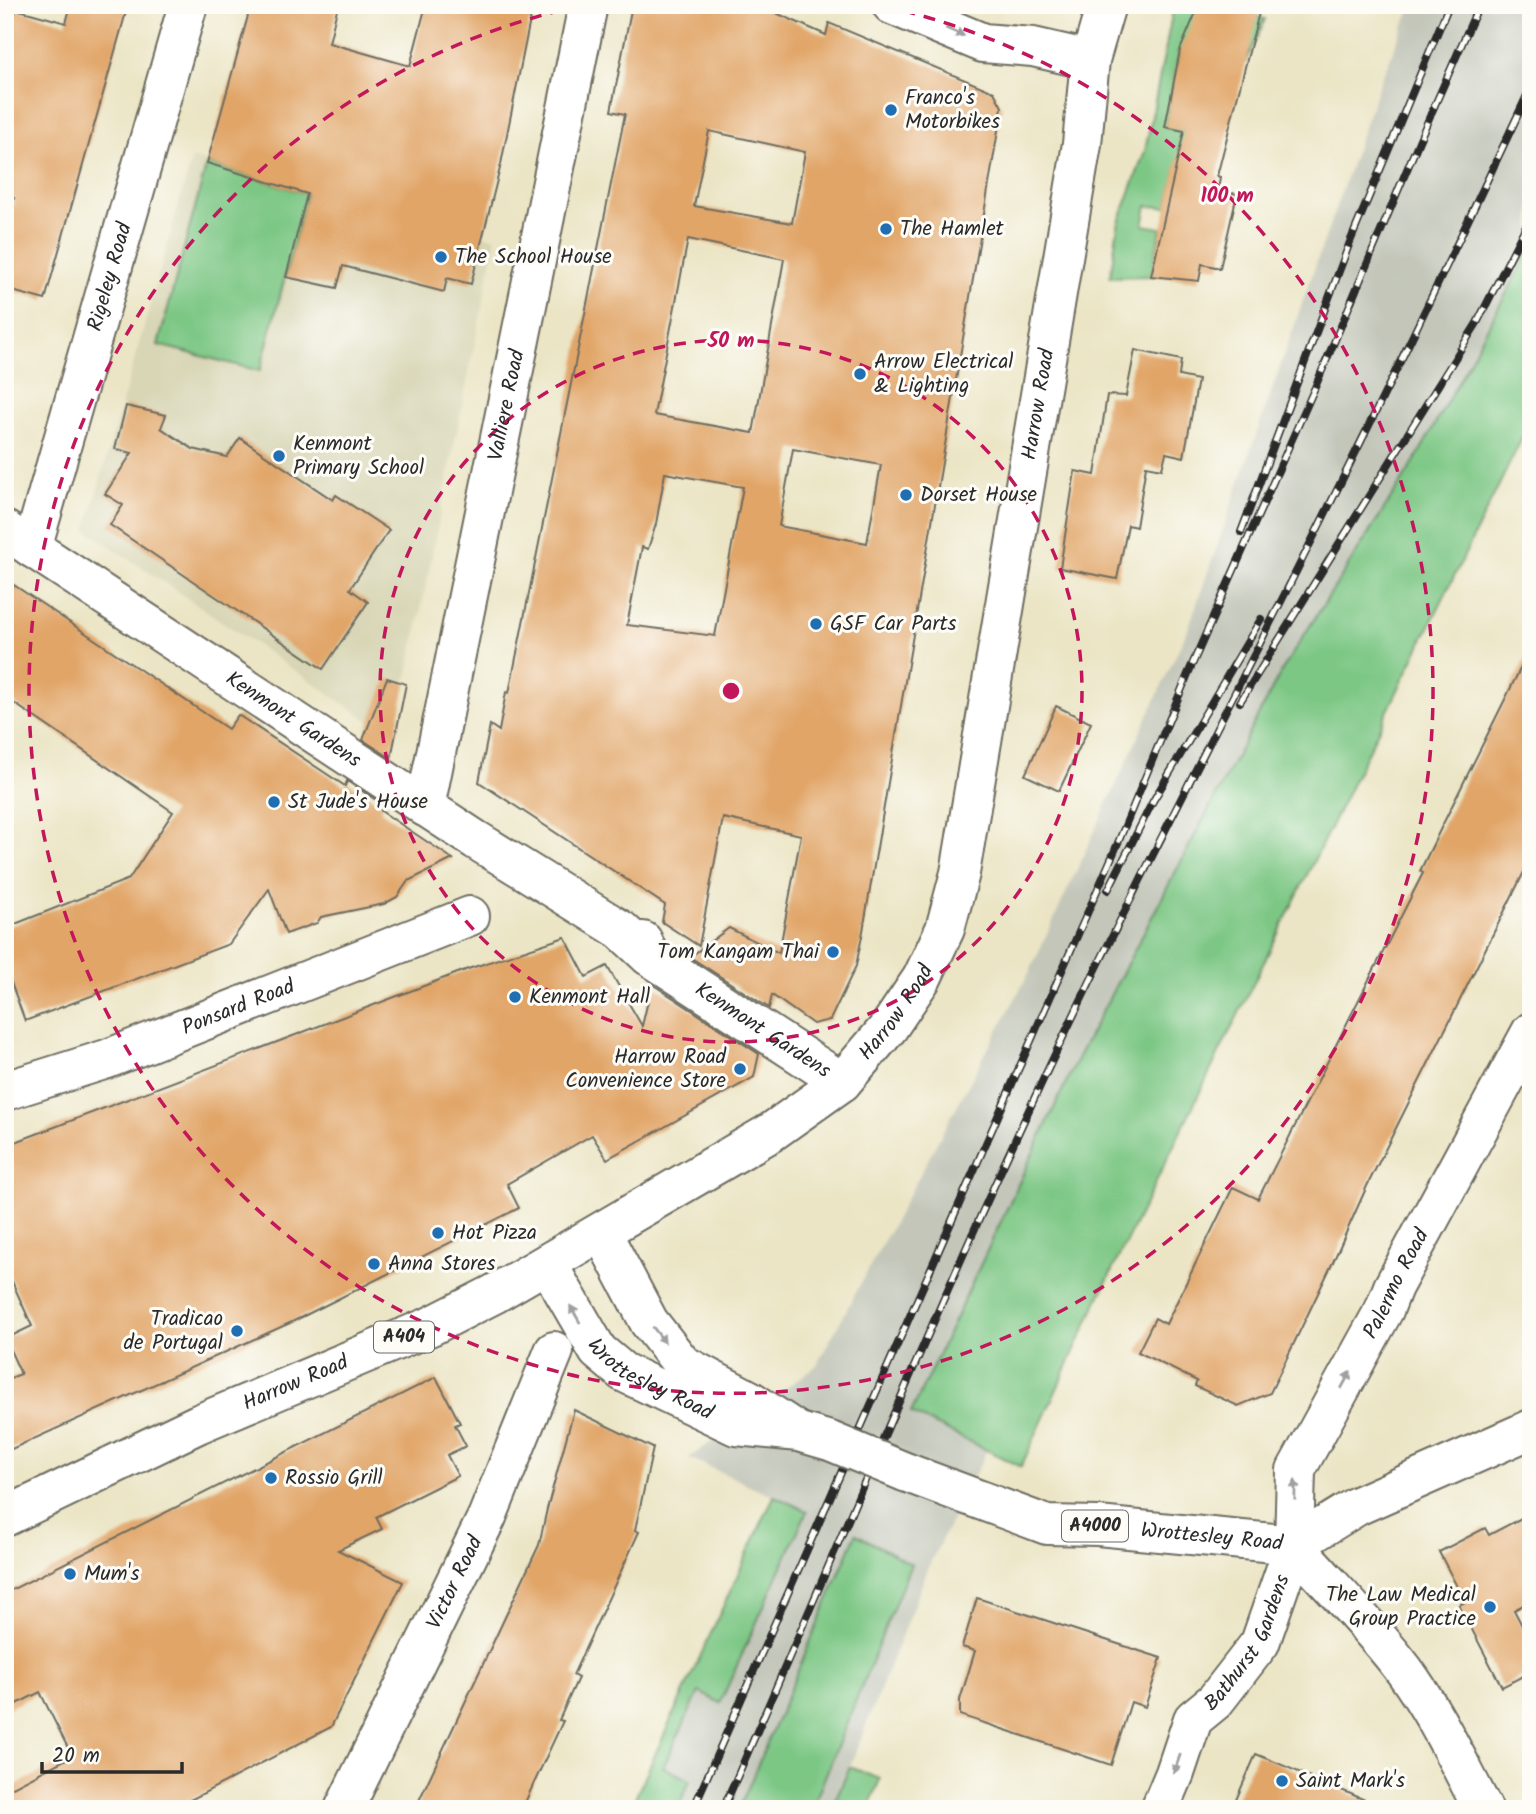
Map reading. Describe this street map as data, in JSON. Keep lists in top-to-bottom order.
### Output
{
  "streets": {
    "street": [
      "Rigeley Road",
      "Harrow Road",
      "Valliere Road",
      "Kenmont Gardens",
      "Ponsard Road",
      "Palermo Road",
      "A404",
      "Wrottesley Road",
      "A4000",
      "Victor Road",
      "Bathurst Gardens"
    ]
  },
  "crossings": [
    ["Rigeley Road", "Kenmont Gardens"],
    ["Harrow Road", "Kenmont Gardens"],
    ["Harrow Road", "Wrottesley Road"],
    ["Valliere Road", "Kenmont Gardens"],
    ["Palermo Road", "Wrottesley Road"],
    ["Palermo Road", "Bathurst Gardens"],
    ["Wrottesley Road", "Bathurst Gardens"]
  ],
  "one_way": ["Palermo Road", "Bathurst Gardens"],
  "places": [
    "Franco's Motorbikes",
    "The Hamlet",
    "The School House",
    "Arrow Electrical & Lighting",
    "Kenmont Primary School",
    "Dorset House",
    "GSF Car Parts",
    "St Jude's House",
    "Tom Kangam Thai",
    "Kenmont Hall",
    "Harrow Road Convenience Store",
    "Hot Pizza",
    "Anna Stores",
    "Tradicao de Portugal",
    "Rossio Grill",
    "Mum's",
    "The Law Medical Group Practice",
    "Saint Mark's"
  ],
  "scale_bar": "20 m",
  "rings": ["100 m", "50 m"]
}
